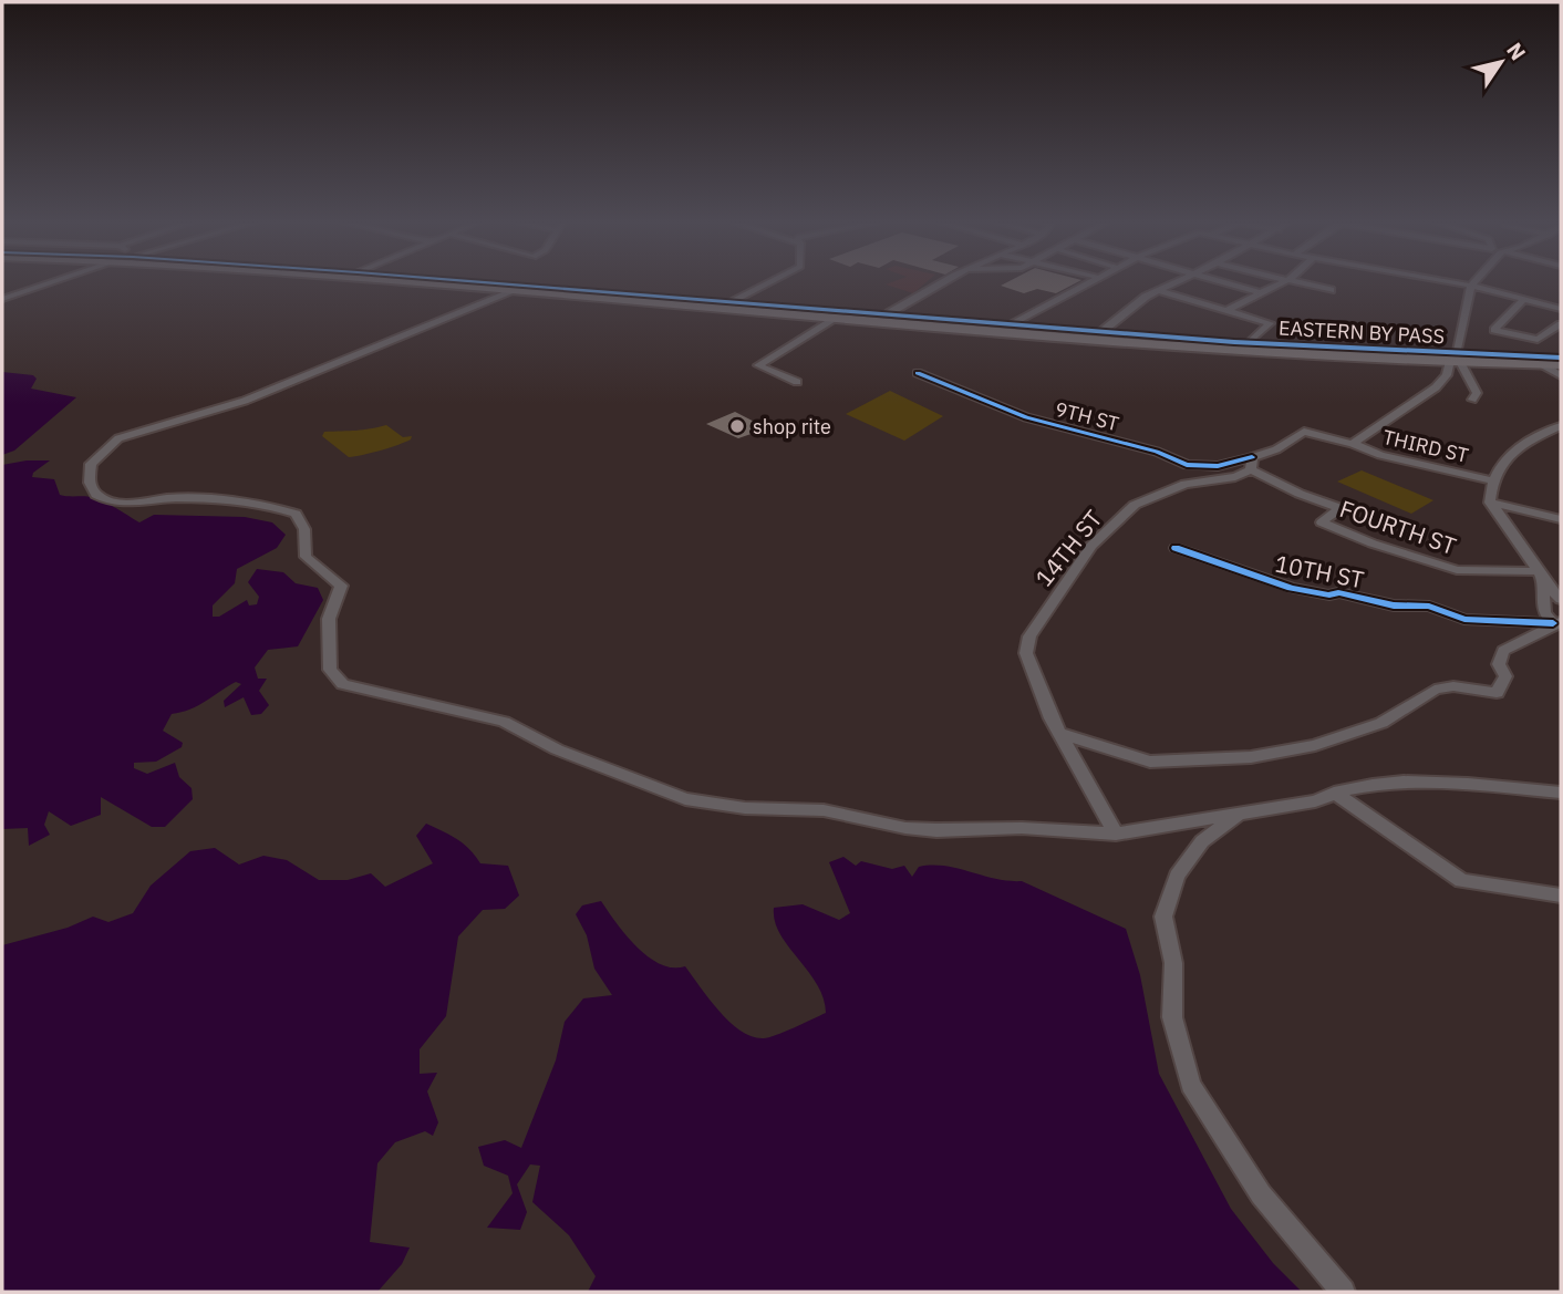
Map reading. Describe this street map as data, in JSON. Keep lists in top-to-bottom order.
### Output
{
  "streets": {
    "main road": ["EASTERN BY PASS"],
    "street": [
      "9TH ST",
      "THIRD ST",
      "FOURTH ST",
      "14TH ST",
      "10TH ST"
    ]
  },
  "crossings": [
    ["9TH ST", "FOURTH ST"],
    ["9TH ST", "14TH ST"],
    ["THIRD ST", "14TH ST"],
    ["FOURTH ST", "14TH ST"]
  ],
  "places": ["shop rite"],
  "north": "top right"
}
